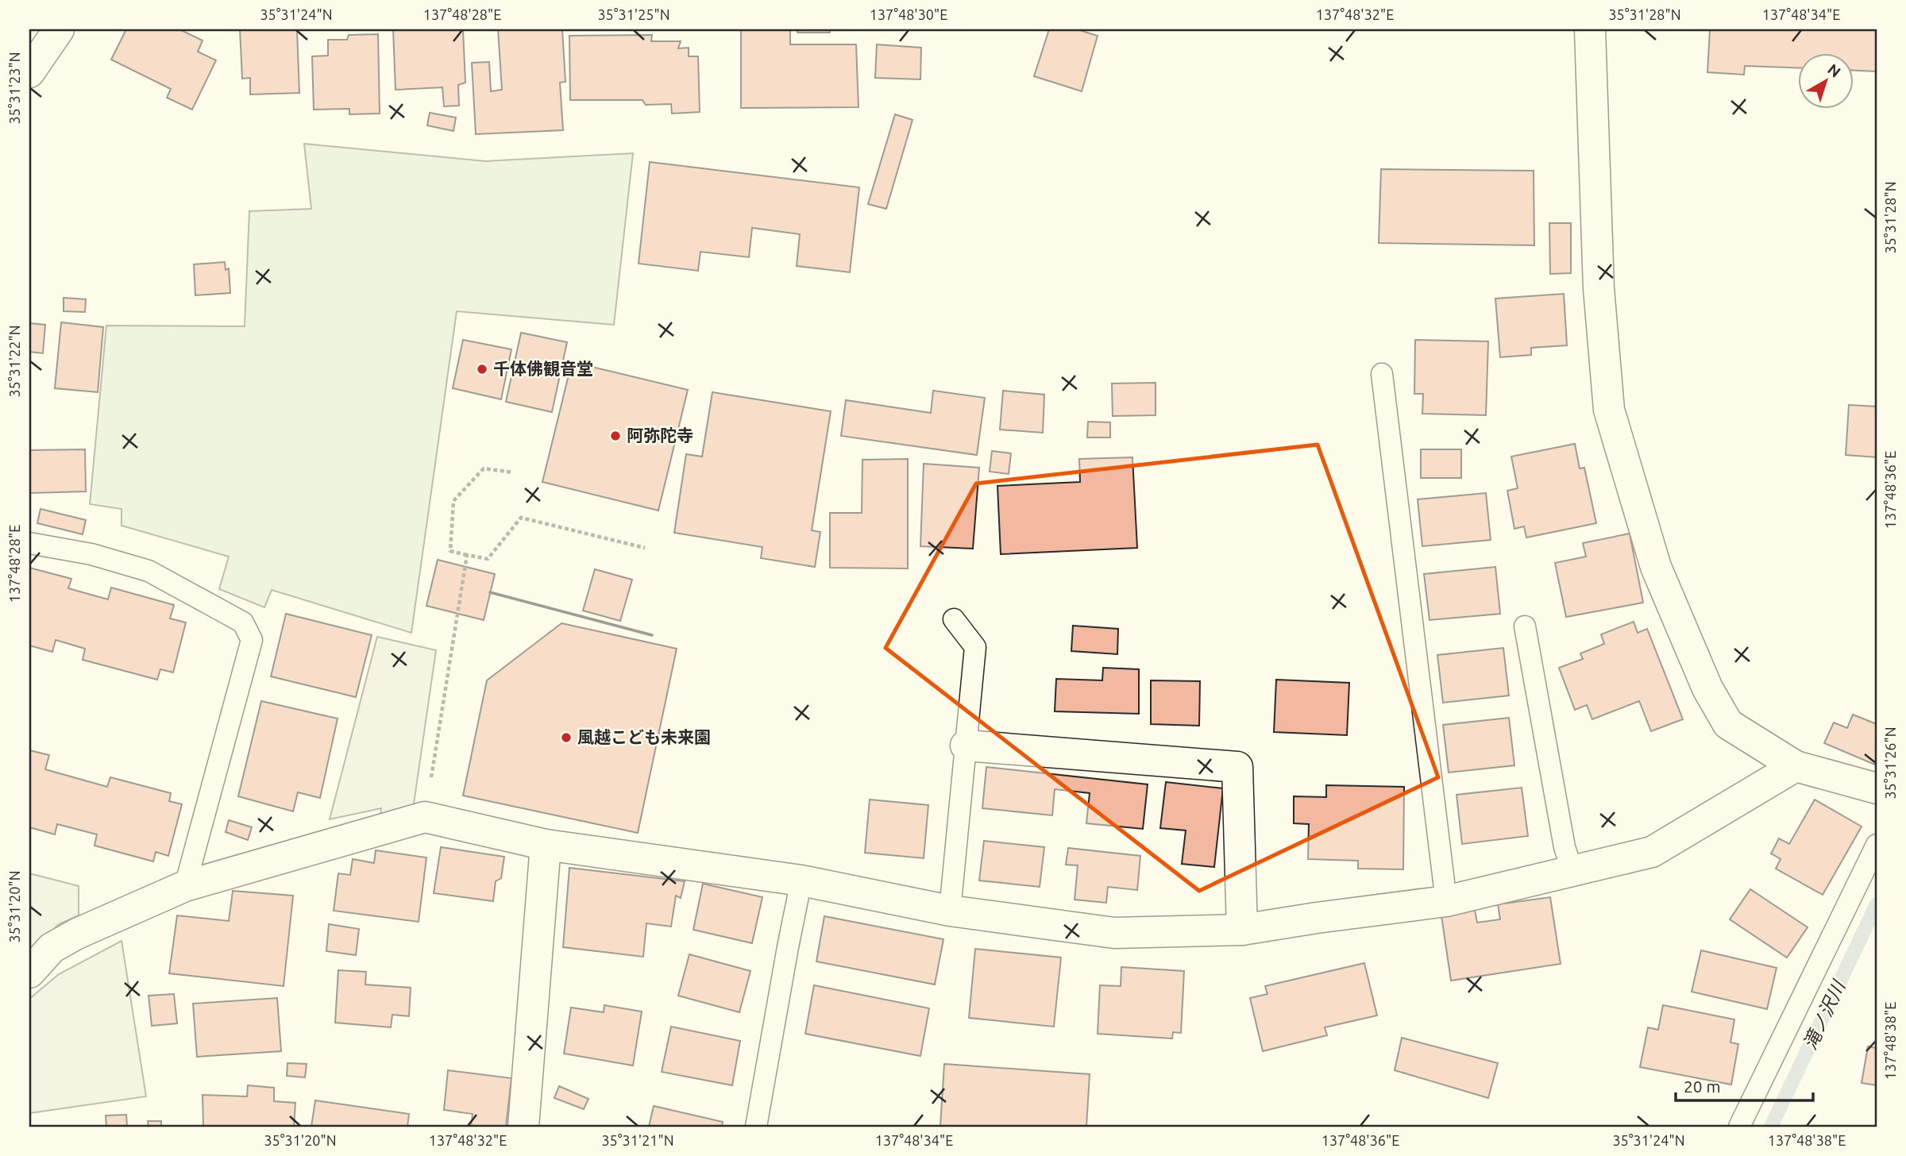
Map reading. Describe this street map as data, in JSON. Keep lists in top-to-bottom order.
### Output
{
  "water": ["滝ノ沢川"],
  "places": ["千体佛観音堂", "阿弥陀寺", "風越こども未来園"],
  "scale_bar": "20 m",
  "north": "top right",
  "coordinates": [
    "35°31'24\"N",
    "137°48'28\"E",
    "35°31'25\"N",
    "137°48'30\"E",
    "137°48'32\"E",
    "35°31'28\"N",
    "137°48'34\"E",
    "35°31'23\"N",
    "35°31'22\"N",
    "137°48'36\"E",
    "35°31'26\"N",
    "35°31'20\"N",
    "137°48'38\"E",
    "35°31'21\"N"
  ]
}
